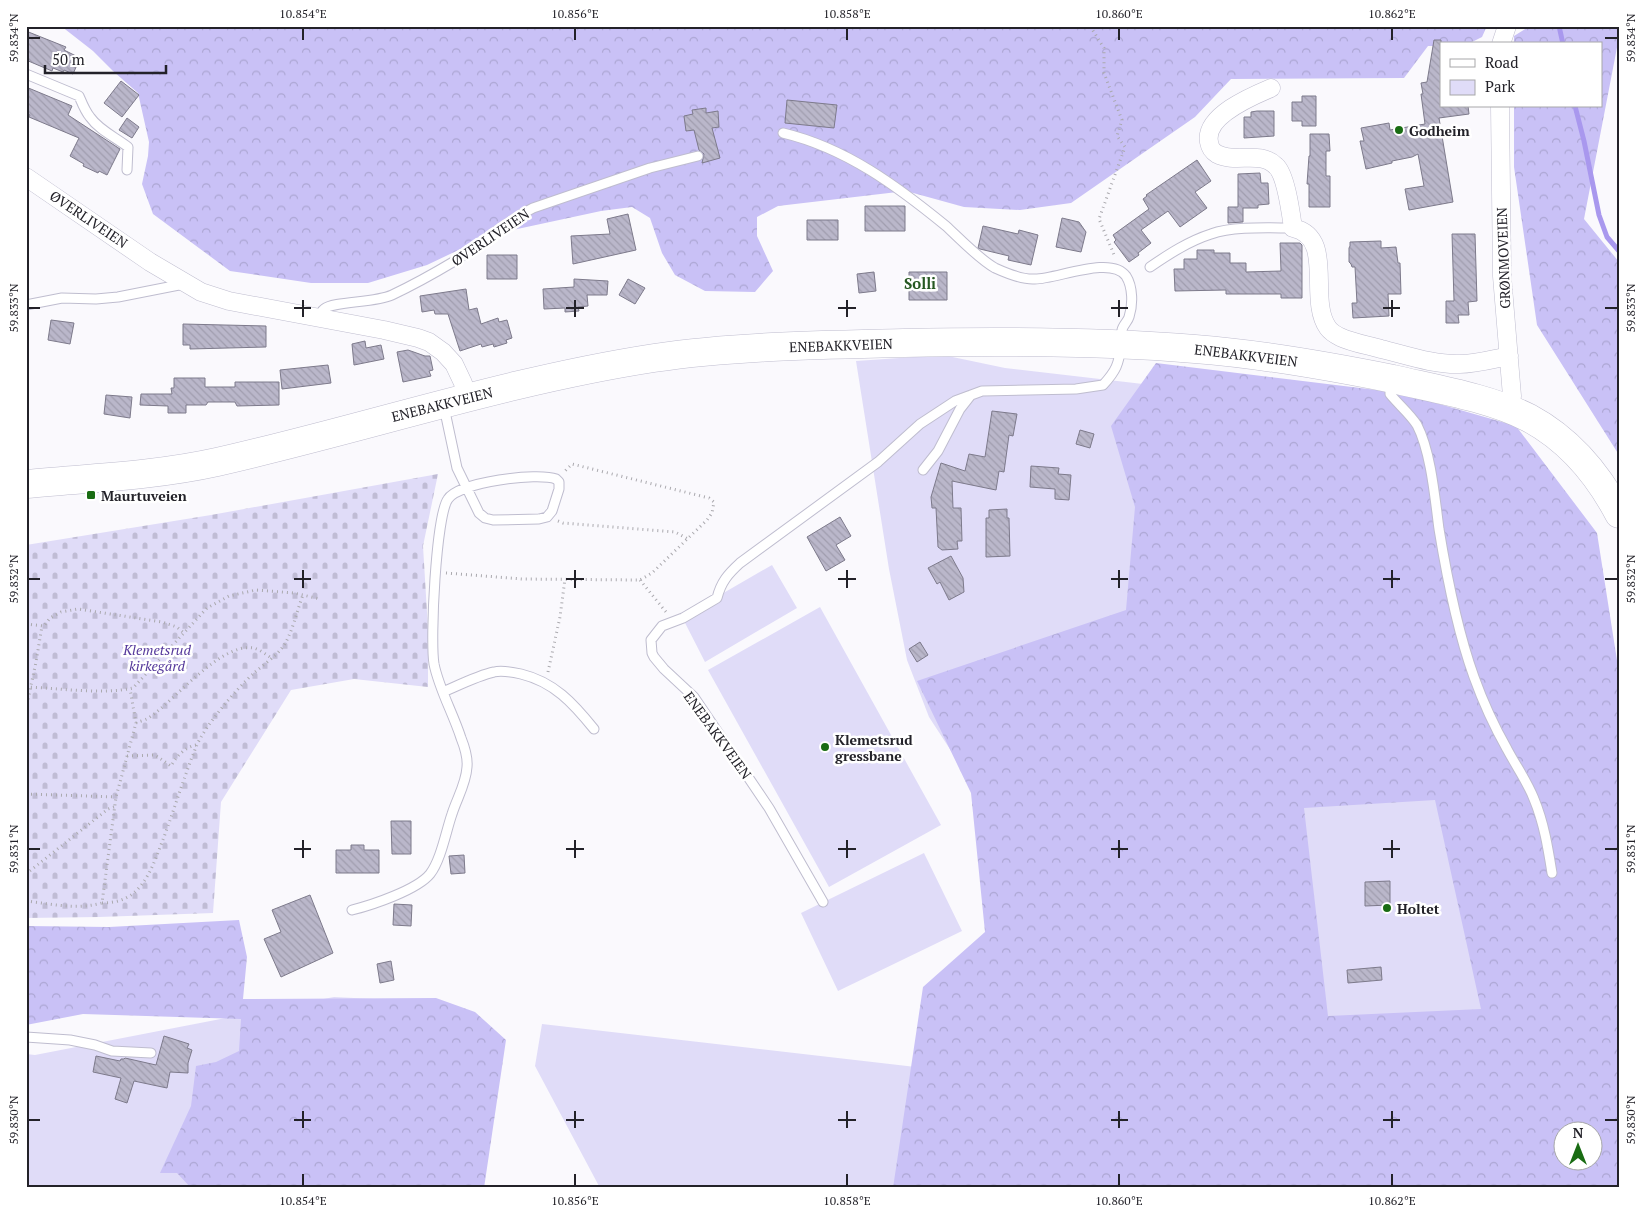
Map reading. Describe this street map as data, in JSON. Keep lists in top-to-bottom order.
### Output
{
  "streets": {
    "main road": ["ENEBAKKVEIEN"],
    "street": ["ØVERLIVEIEN", "GRØNMOVEIEN"]
  },
  "crossings": [
    ["ØVERLIVEIEN", "ENEBAKKVEIEN"],
    ["GRØNMOVEIEN", "ENEBAKKVEIEN"]
  ],
  "districts": ["Solli"],
  "parks": ["Klemetsrud kirkegård"],
  "places": {
    "other": ["Godheim", "Klemetsrud gressbane", "Holtet"],
    "transit": ["Maurtuveien"]
  },
  "legend": ["Road", "Park"],
  "scale_bar": "50 m",
  "north": "top",
  "coordinates": [
    "10.854°E",
    "10.856°E",
    "10.858°E",
    "10.860°E",
    "10.862°E",
    "59.834°N",
    "59.833°N",
    "59.832°N",
    "59.831°N",
    "59.830°N"
  ]
}
